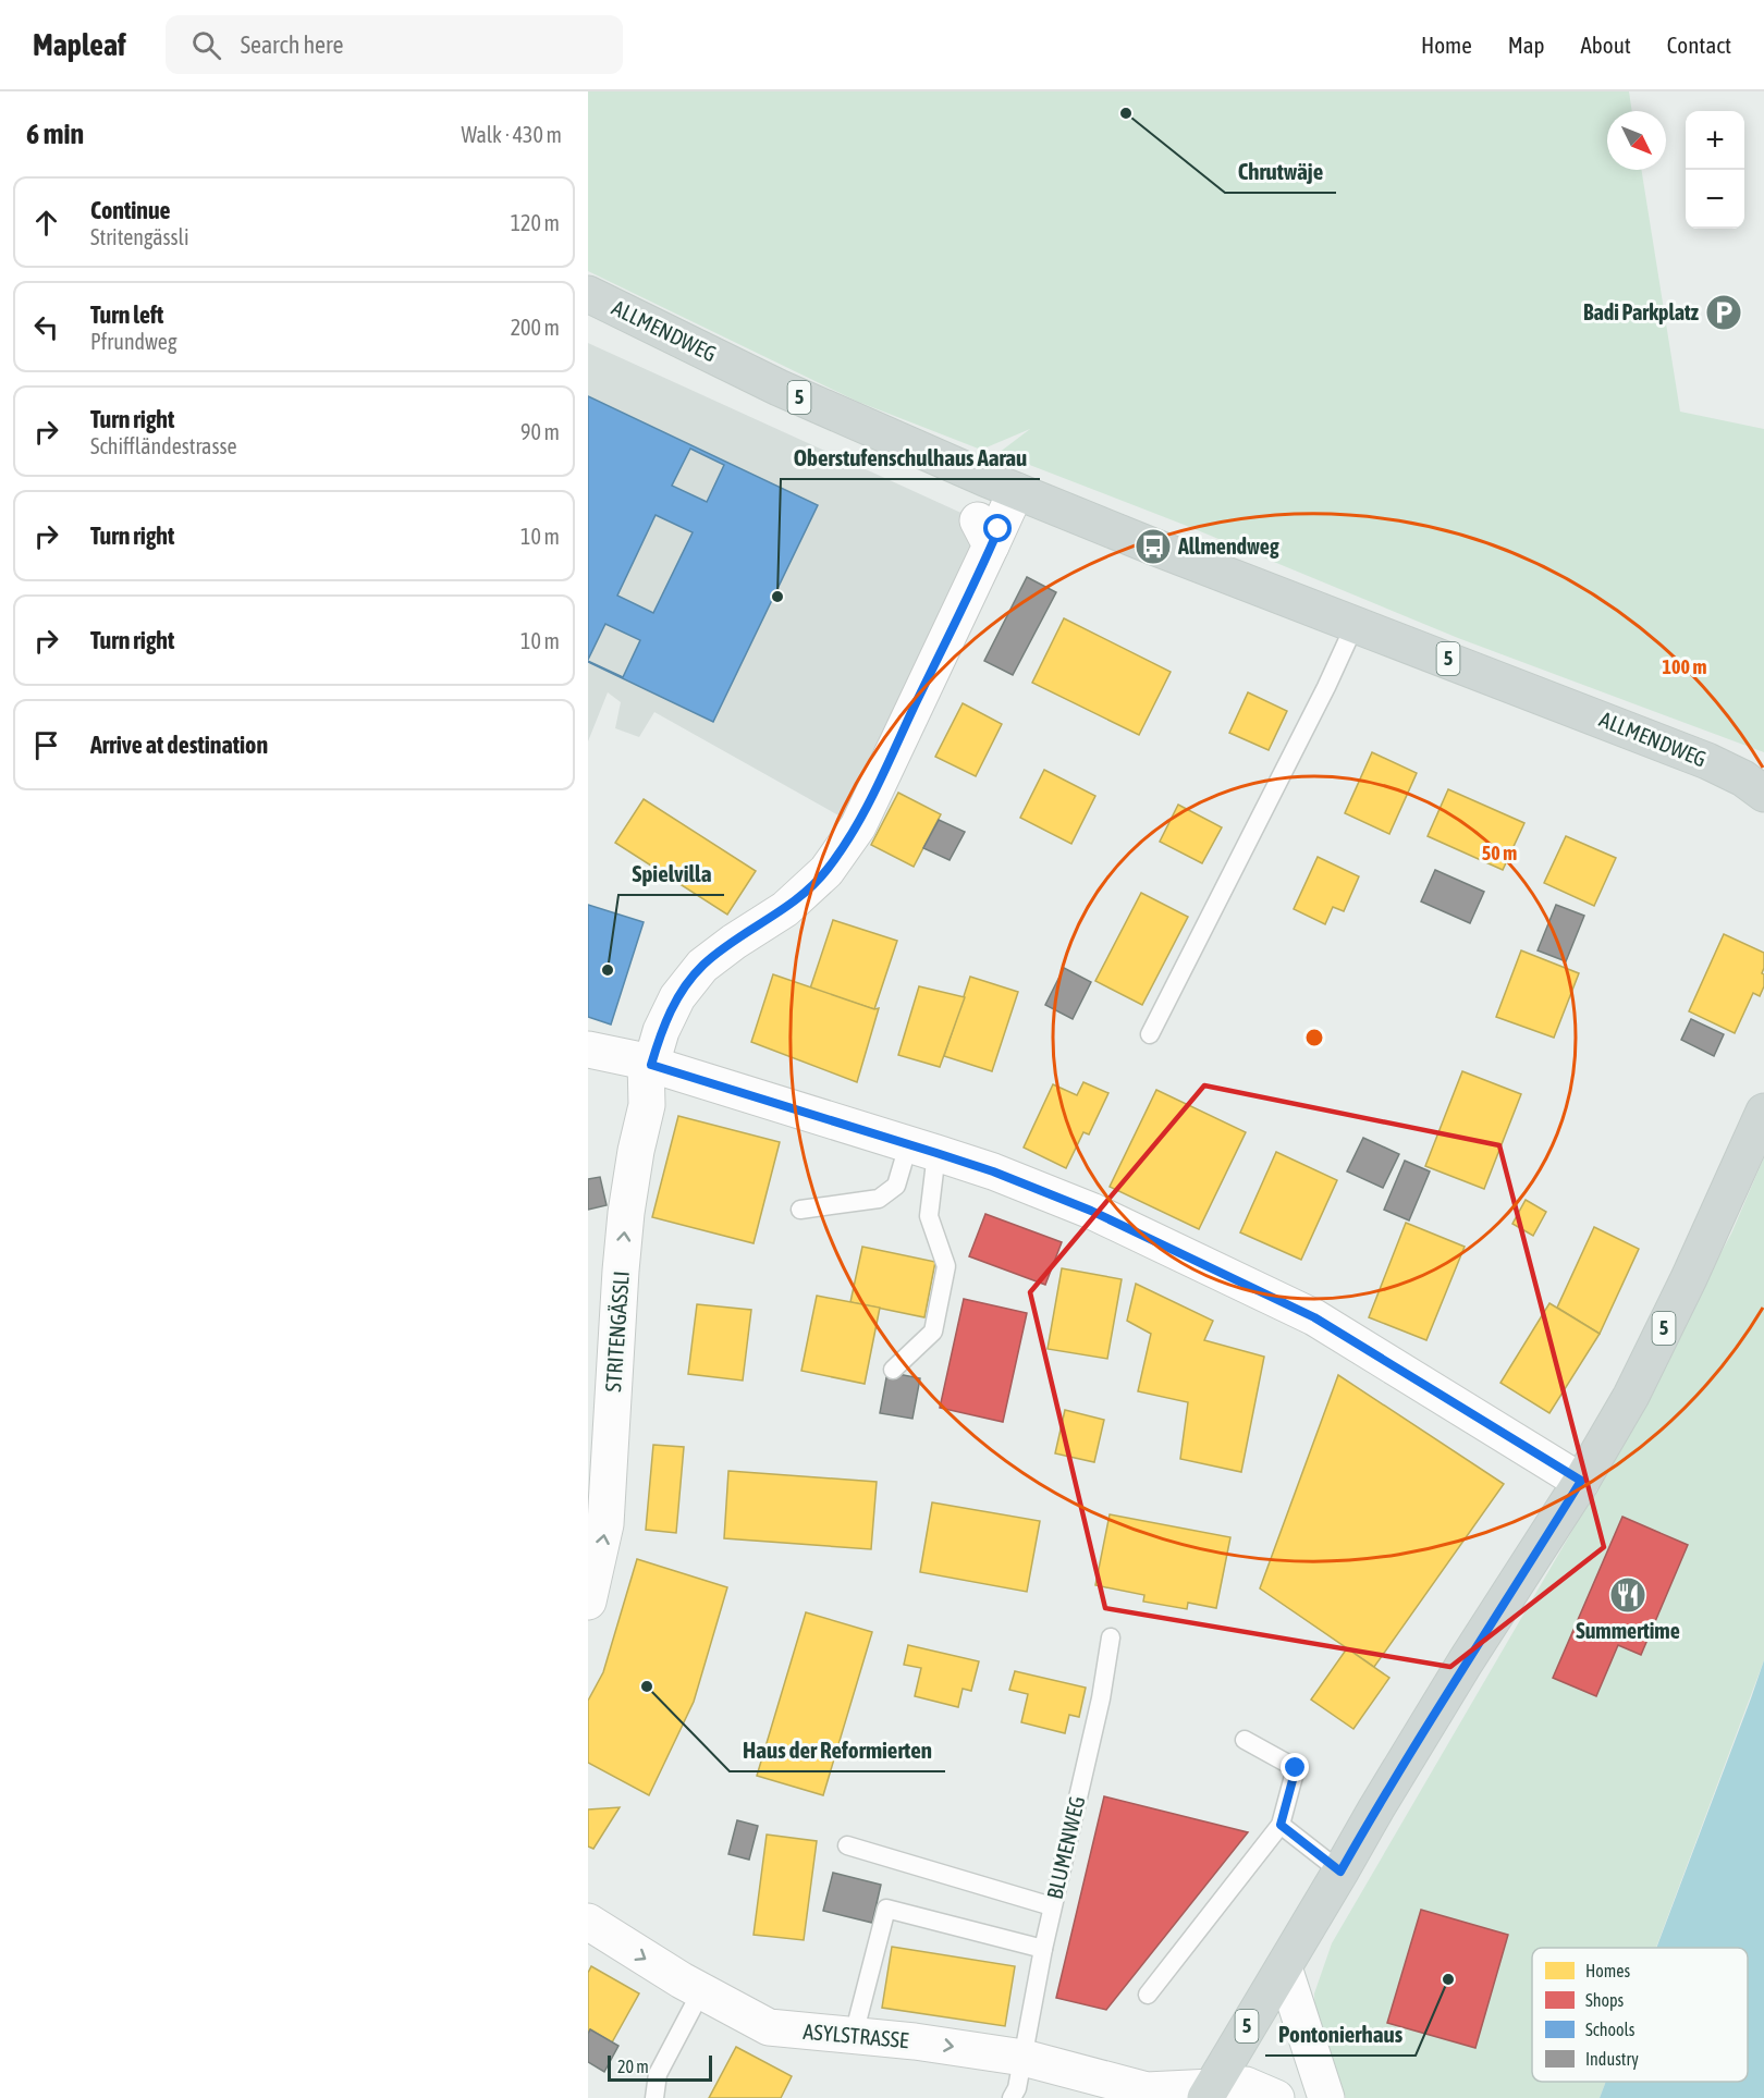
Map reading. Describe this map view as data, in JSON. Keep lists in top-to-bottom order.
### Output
{
  "streets": {
    "main road": ["ALLMENDWEG", "5"],
    "street": ["STRITENGÄSSLI", "ASYLSTRASSE"],
    "lane": ["BLUMENWEG"]
  },
  "crossings": [
    ["ALLMENDWEG", "STRITENGÄSSLI"],
    ["5", "ASYLSTRASSE"],
    ["BLUMENWEG", "ASYLSTRASSE"]
  ],
  "one_way": ["STRITENGÄSSLI", "ASYLSTRASSE"],
  "places": {
    "other": [
      "Chrutwäje",
      "Oberstufenschulhaus Aarau",
      "Spielvilla",
      "Haus der Reformierten",
      "Pontonierhaus"
    ],
    "parking": ["Badi Parkplatz"],
    "bus stop": ["Allmendweg"],
    "restaurant": ["Summertime"]
  },
  "legend": [
    "Homes",
    "Shops",
    "Schools",
    "Industry"
  ],
  "scale_bar": "20 m",
  "north": "bottom right",
  "page": {
    "header": "Mapleaf",
    "search": "Search here",
    "nav": [
      "Home",
      "Map",
      "About",
      "Contact"
    ],
    "heading": ["6 min", "Walk · 430 m"],
    "map_buttons": ["+", "−"],
    "list": [
      ["Continue", "Stritengässli", "120 m"],
      ["Turn left", "Pfrundweg", "200 m"],
      ["Turn right", "Schiffländestrasse", "90 m"],
      ["Turn right", "10 m"],
      ["Turn right", "10 m"],
      "Arrive at destination"
    ],
    "scale": "20 m"
  },
  "rings": ["100 m", "50 m"]
}
